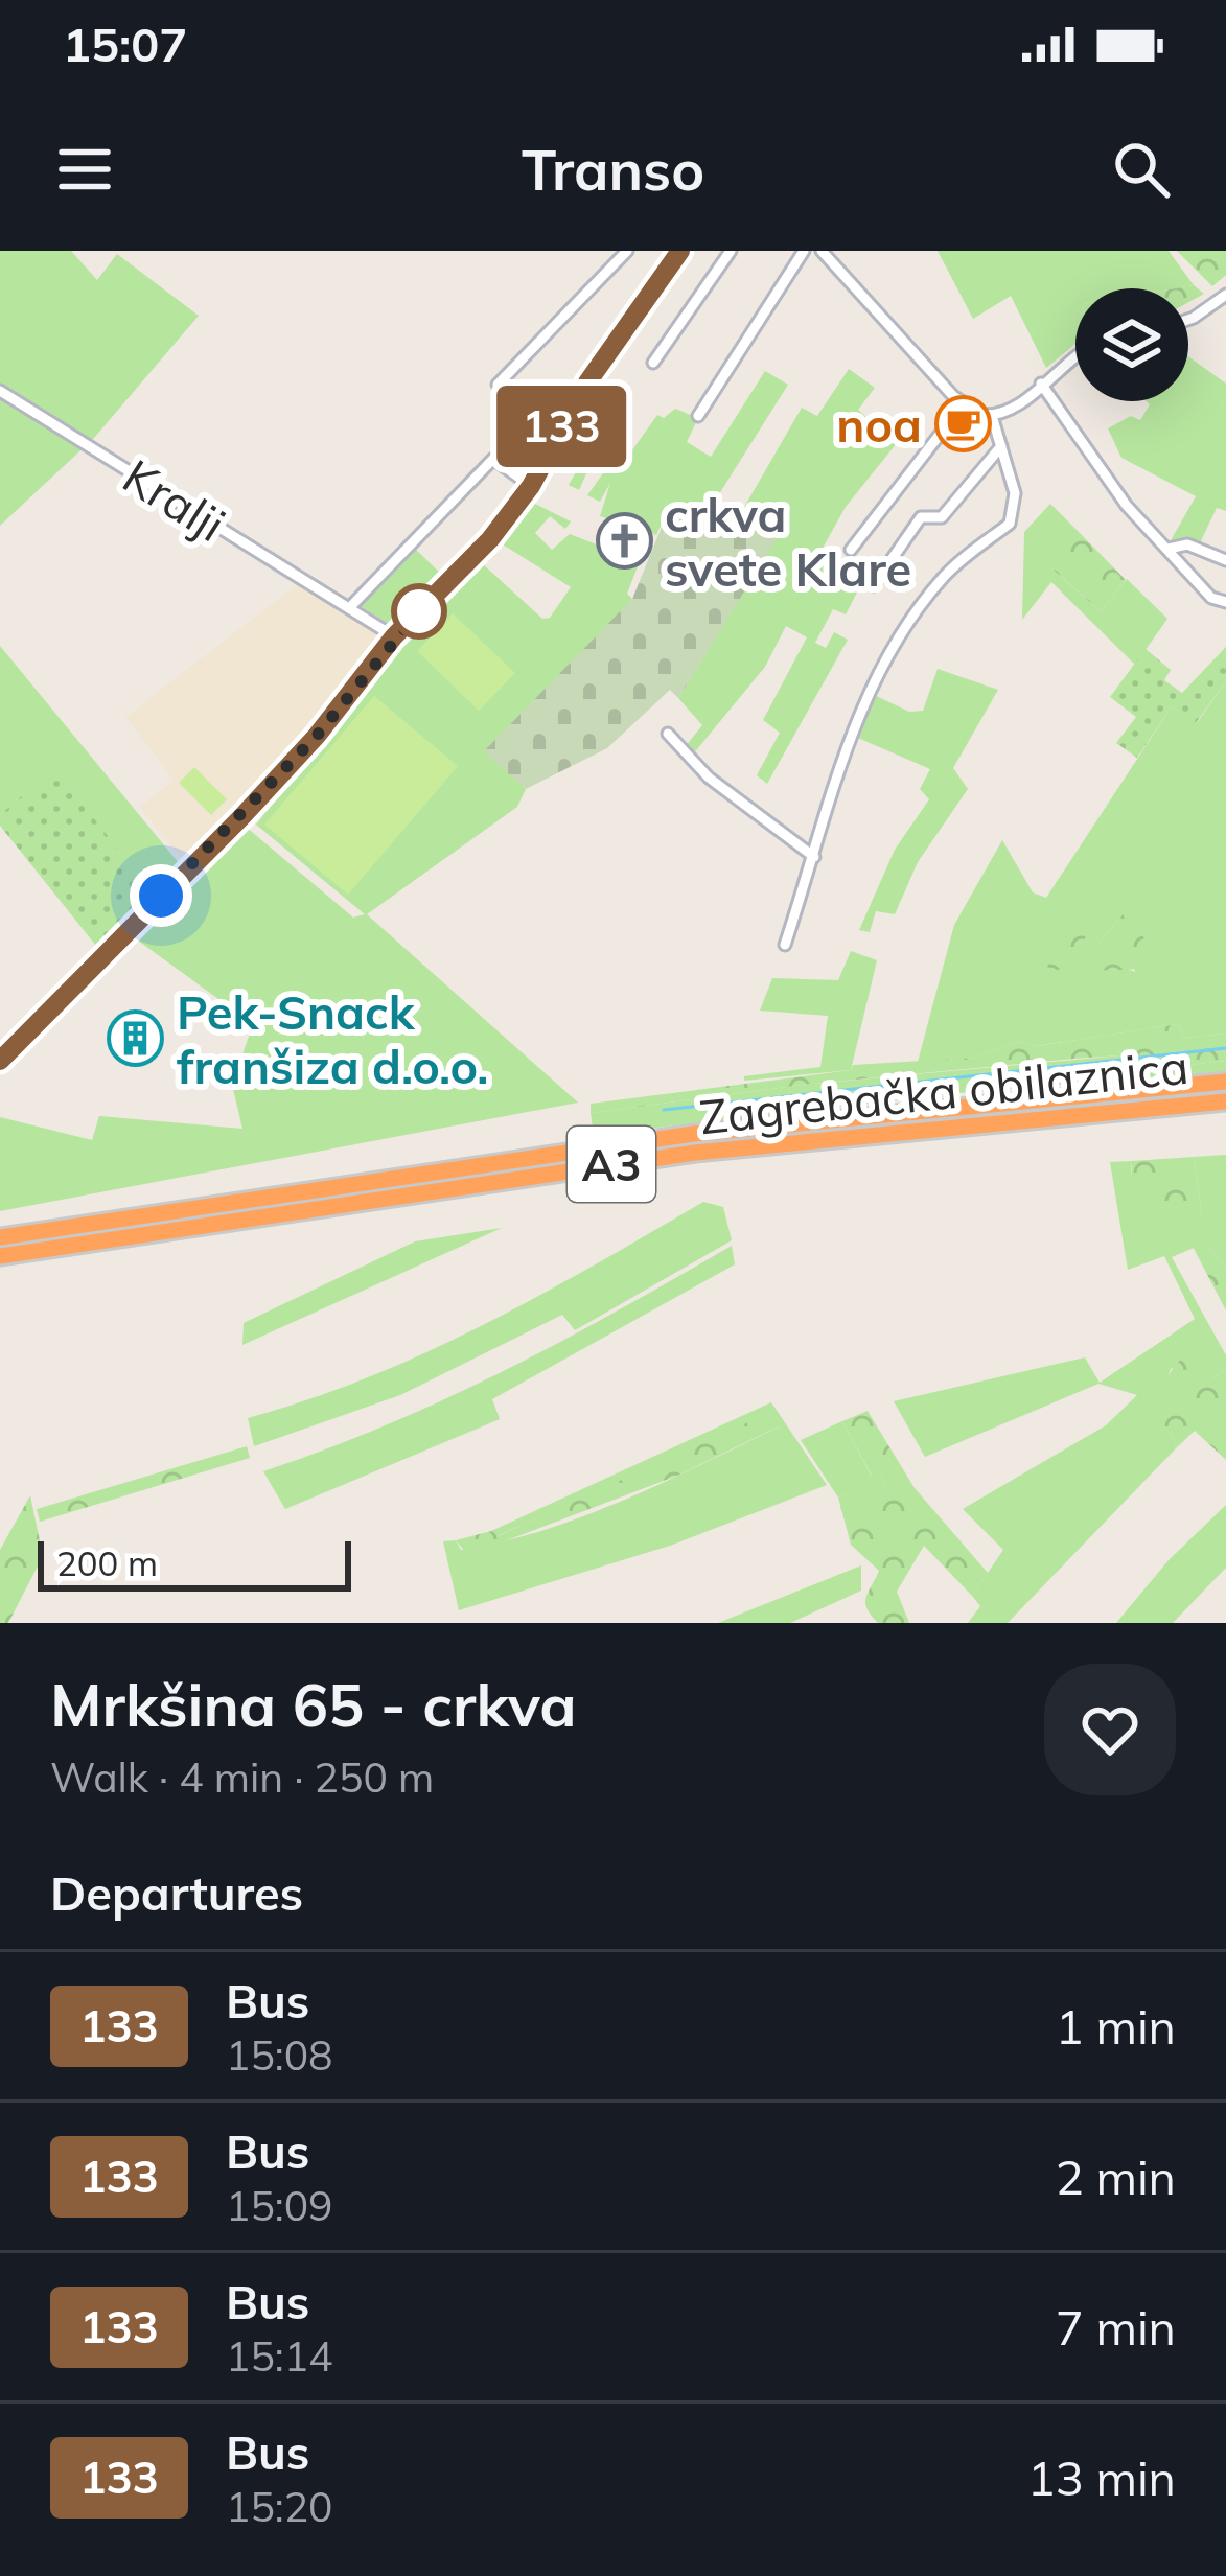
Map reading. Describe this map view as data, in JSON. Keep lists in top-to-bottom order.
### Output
{
  "streets": {
    "highway": ["Zagrebačka obilaznica", "A3"],
    "street": ["Kralji"]
  },
  "places": {
    "cafe": ["noa"],
    "church": ["crkva svete Klare"],
    "building": ["Pek-Snack franšiza d.o.o."]
  },
  "lines": ["bus line 133"],
  "scale_bar": "200 m",
  "page": {
    "status": "15:07",
    "header": "Transo",
    "on_map": "133",
    "scale": "200 m",
    "heading": [
      ["Mrkšina 65 - crkva", "Walk · 4 min · 250 m"],
      "Departures"
    ],
    "list": [
      {
        "mark": "133",
        "name": "Bus",
        "note": "15:08",
        "value": "1 min"
      },
      {
        "mark": "133",
        "name": "Bus",
        "note": "15:09",
        "value": "2 min"
      },
      {
        "mark": "133",
        "name": "Bus",
        "note": "15:14",
        "value": "7 min"
      },
      {
        "mark": "133",
        "name": "Bus",
        "note": "15:20",
        "value": "13 min"
      }
    ]
  }
}
